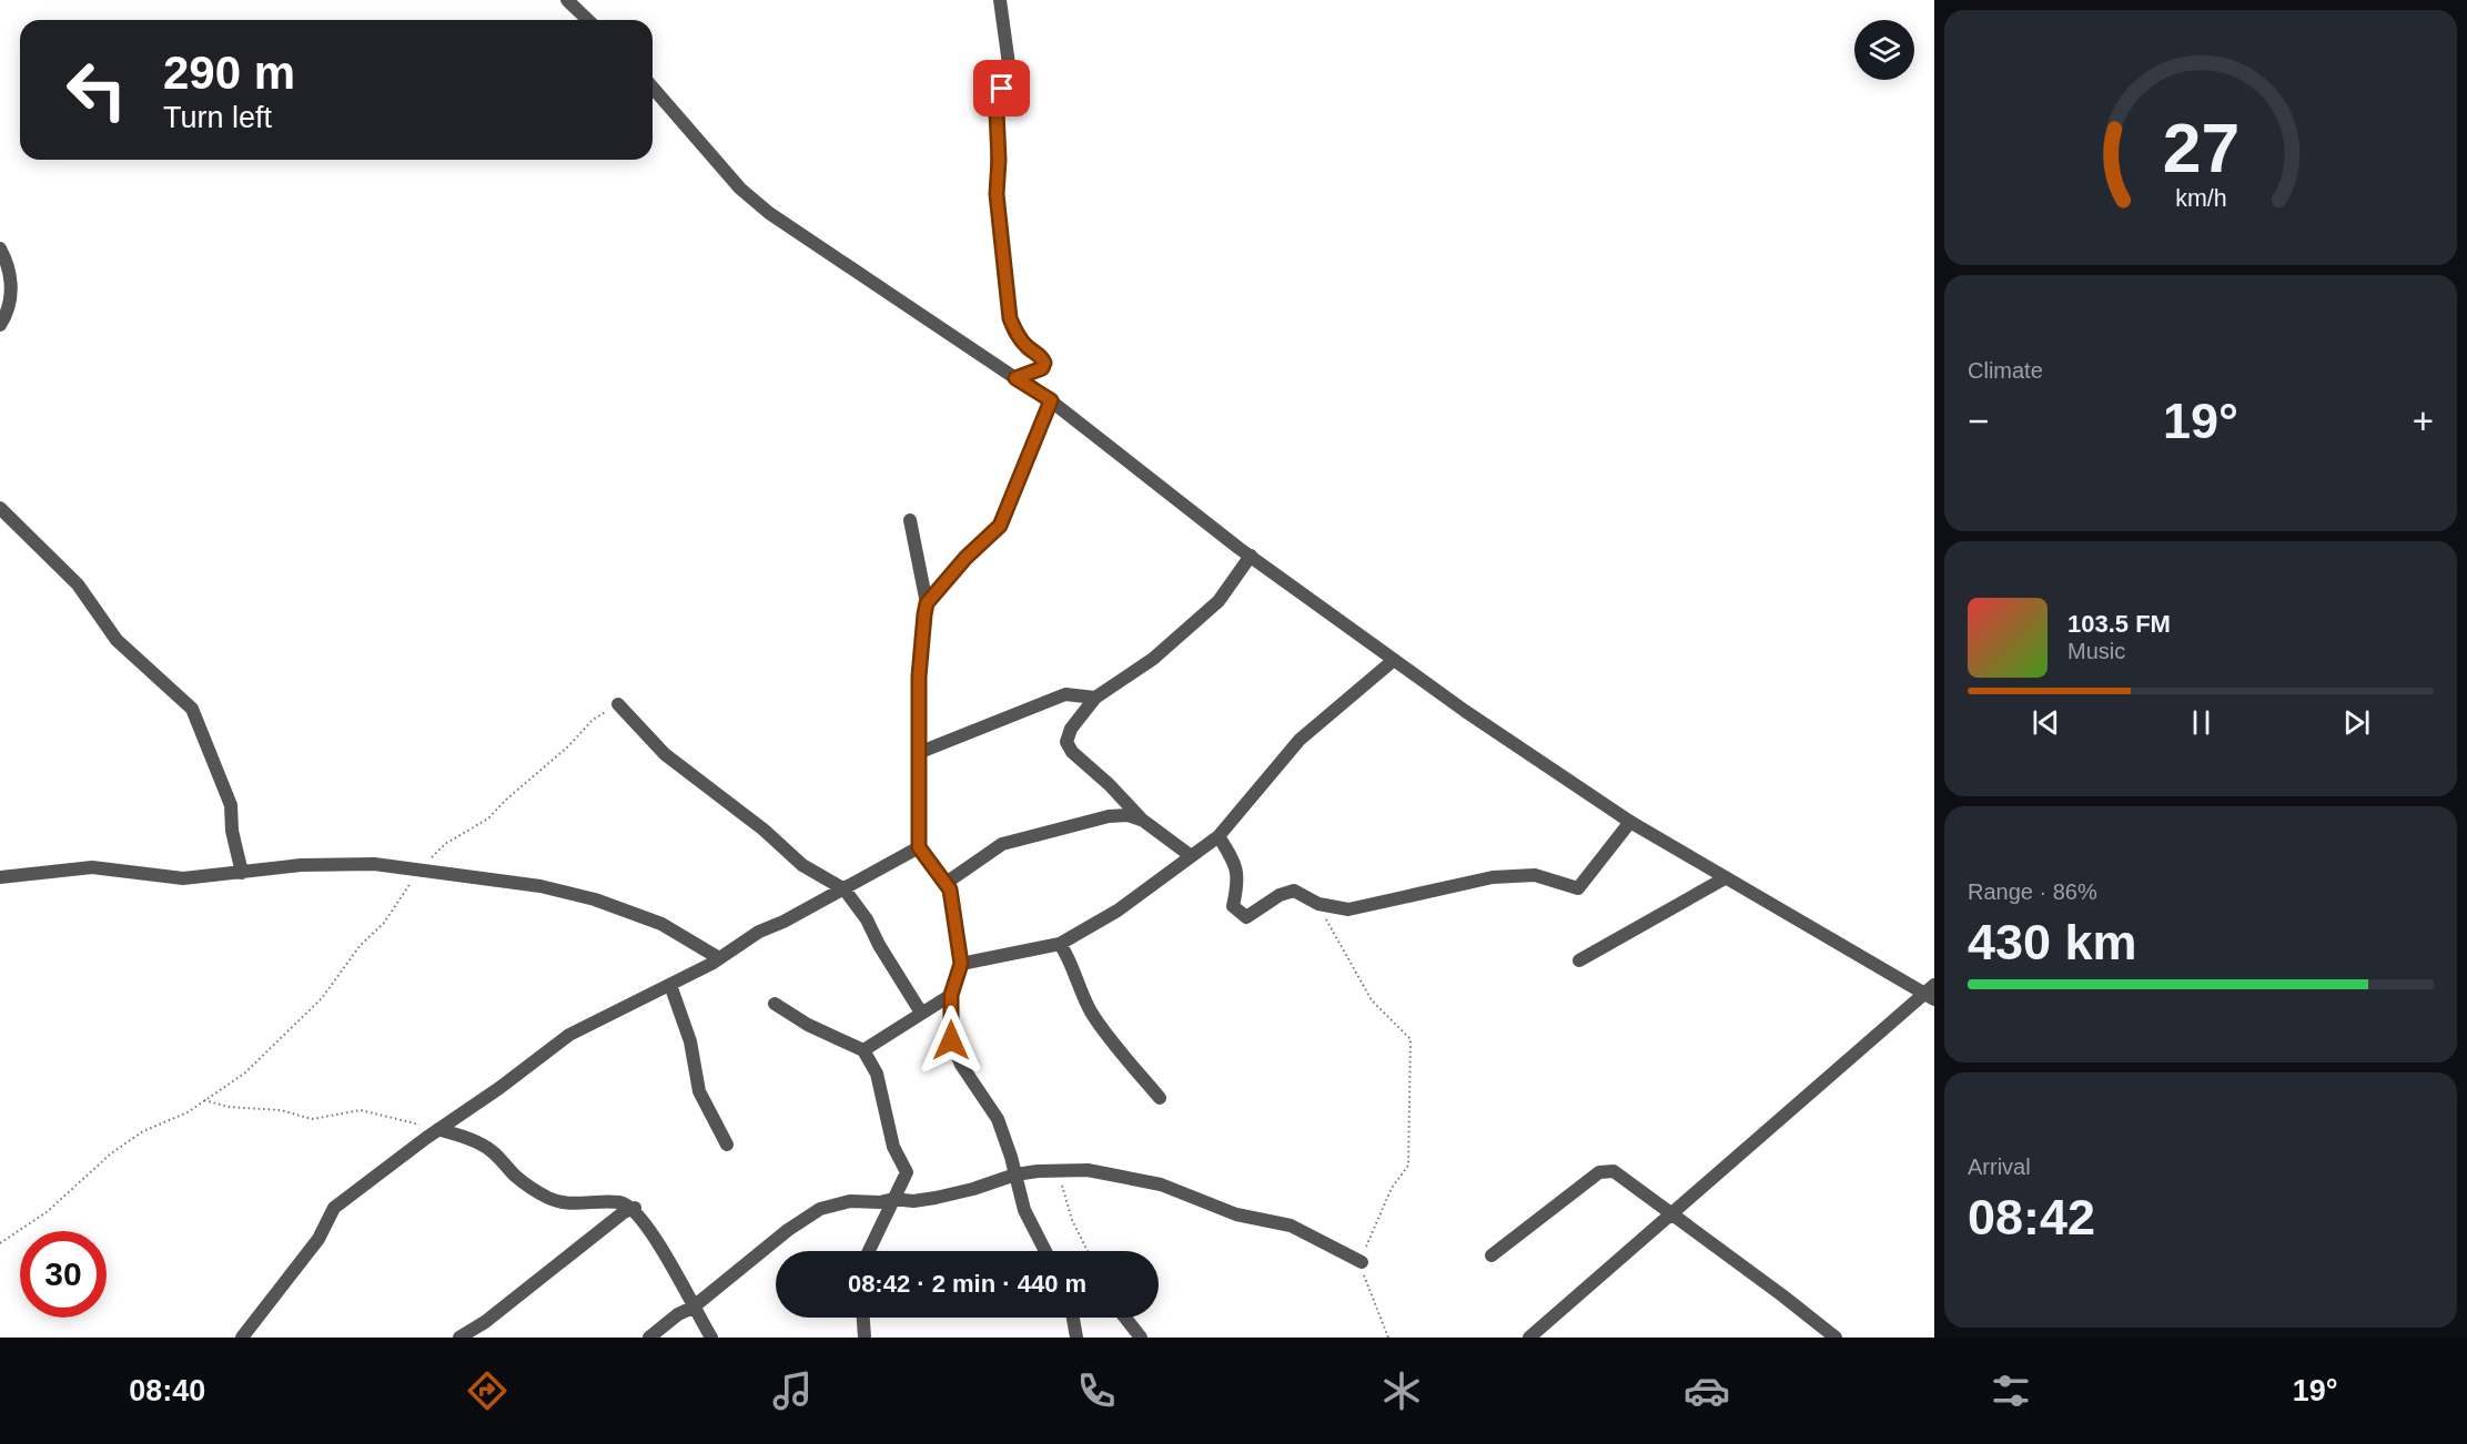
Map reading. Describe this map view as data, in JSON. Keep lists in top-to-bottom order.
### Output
{
  "page": {
    "turn": ["290 m", "Turn left"],
    "tile": [
      "Climate",
      ["Range · 86%", "430 km"],
      ["Arrival", "08:42"]
    ],
    "heat": ["−", "19°", "+"],
    "song": ["103.5 FM", "Music"],
    "limit": "30",
    "trip": "08:42 · 2 min · 440 m",
    "tabs": ["08:40", "19°"],
    "gauge": ["27", "km/h"]
  }
}
